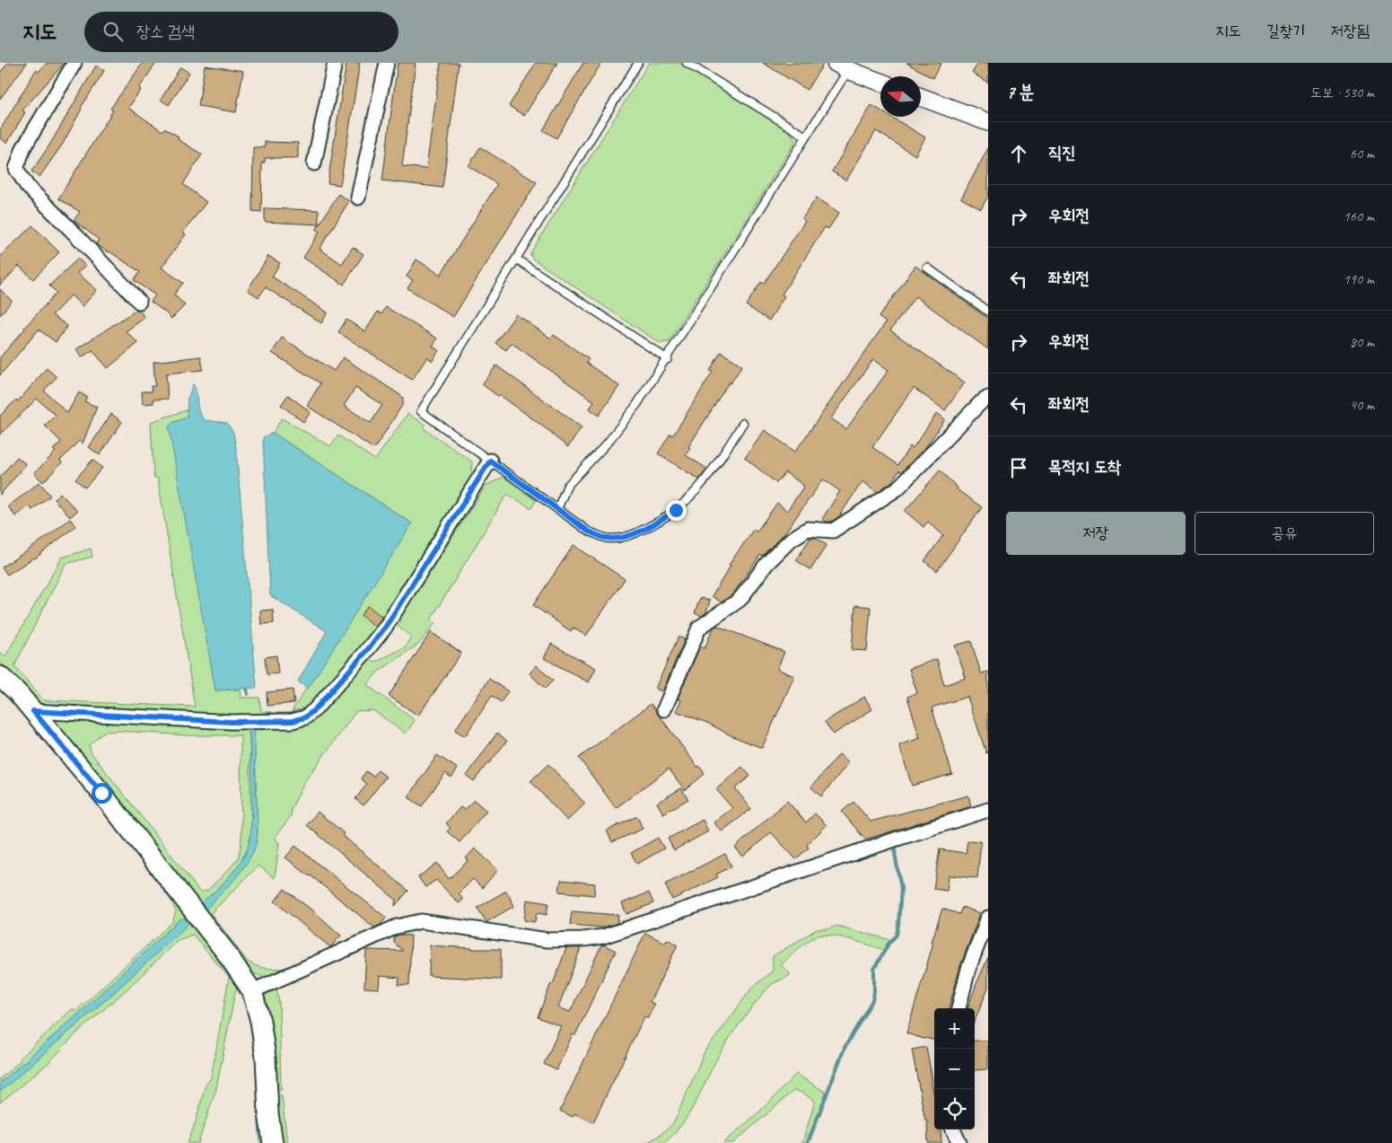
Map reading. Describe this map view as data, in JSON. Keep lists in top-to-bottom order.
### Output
{
  "north": "left",
  "page": {
    "header": "지도",
    "search": "장소 검색",
    "nav": ["지도", "길찾기", "저장됨"],
    "heading": ["7 분", "도보 · 530 m"],
    "list": [
      ["직진", "60 m"],
      ["우회전", "160 m"],
      ["좌회전", "190 m"],
      ["우회전", "80 m"],
      ["좌회전", "40 m"],
      "목적지 도착"
    ],
    "buttons": ["저장", "공유"],
    "map_buttons": ["+", "−"]
  }
}
